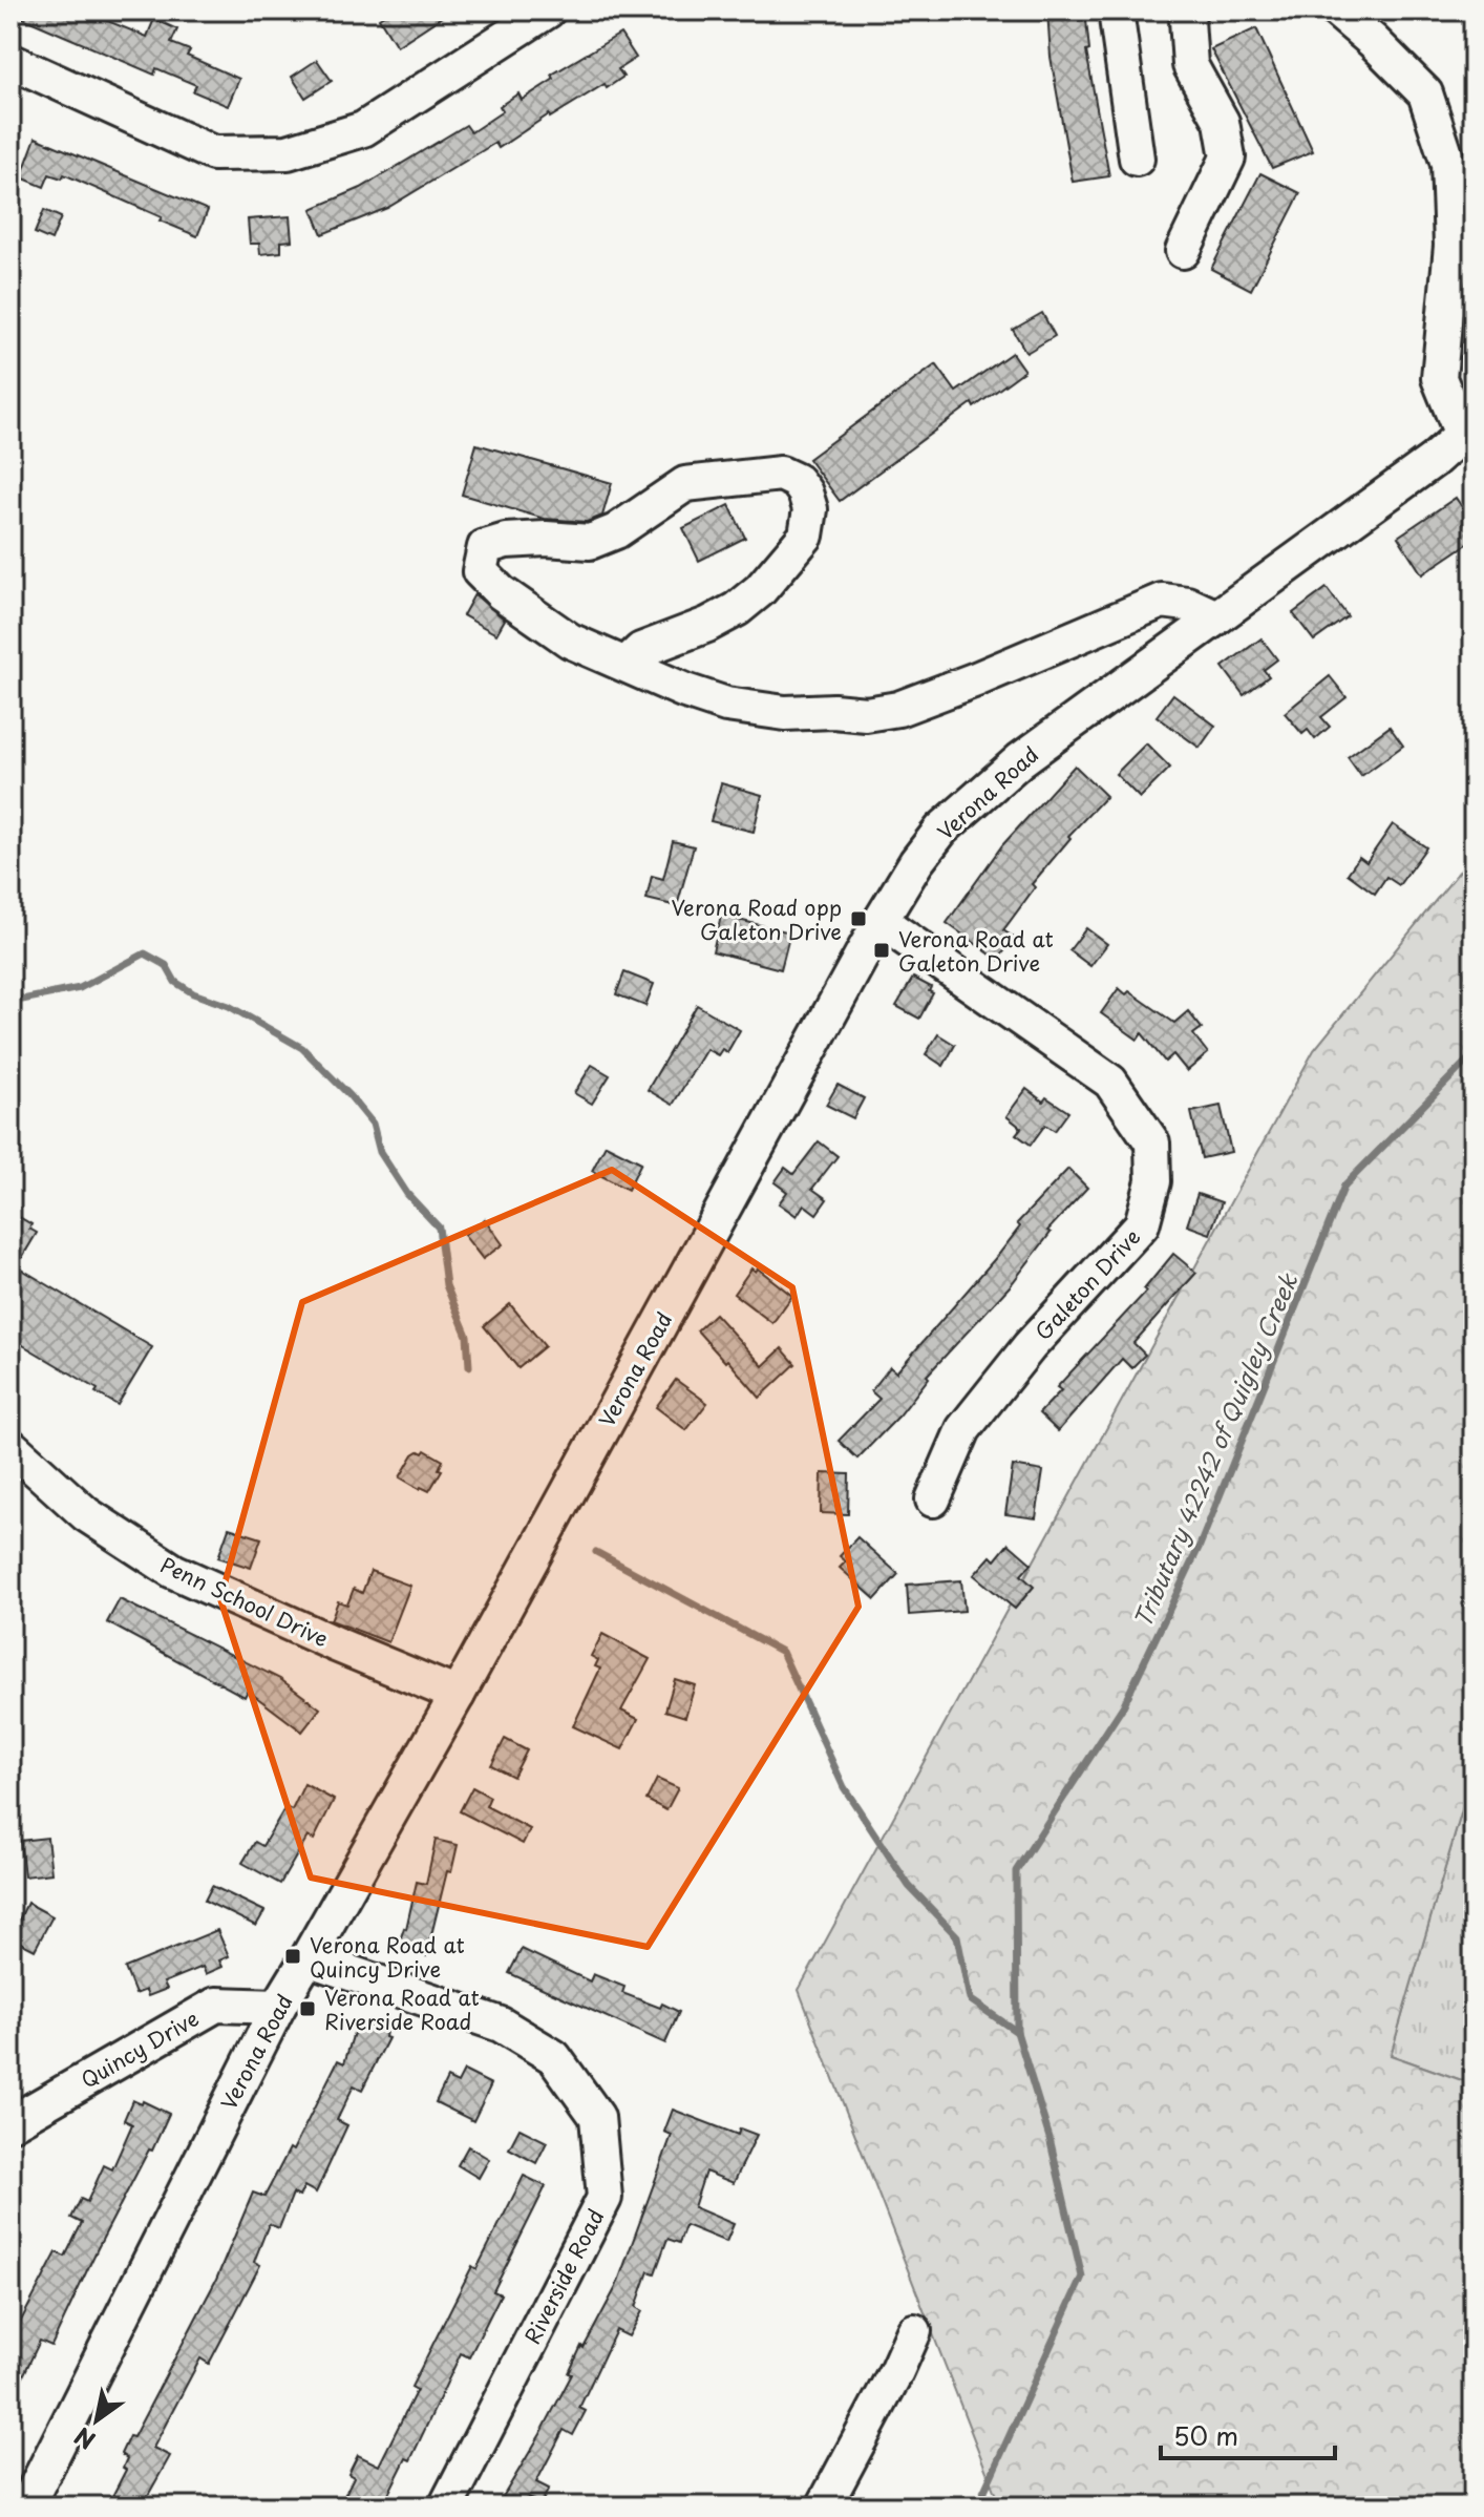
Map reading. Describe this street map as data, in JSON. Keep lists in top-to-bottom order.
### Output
{
  "streets": {
    "street": [
      "Verona Road",
      "Galeton Drive",
      "Penn School Drive",
      "Quincy Drive",
      "Riverside Road"
    ]
  },
  "crossings": [
    ["Verona Road", "Galeton Drive"],
    ["Verona Road", "Penn School Drive"],
    ["Verona Road", "Quincy Drive"],
    ["Verona Road", "Riverside Road"]
  ],
  "water": ["Tributary 42242 of Quigley Creek"],
  "places": {
    "transit": [
      "Verona Road opp Galeton Drive",
      "Verona Road at Galeton Drive",
      "Verona Road at Quincy Drive",
      "Verona Road at Riverside Road"
    ]
  },
  "scale_bar": "50 m",
  "north": "bottom left"
}
